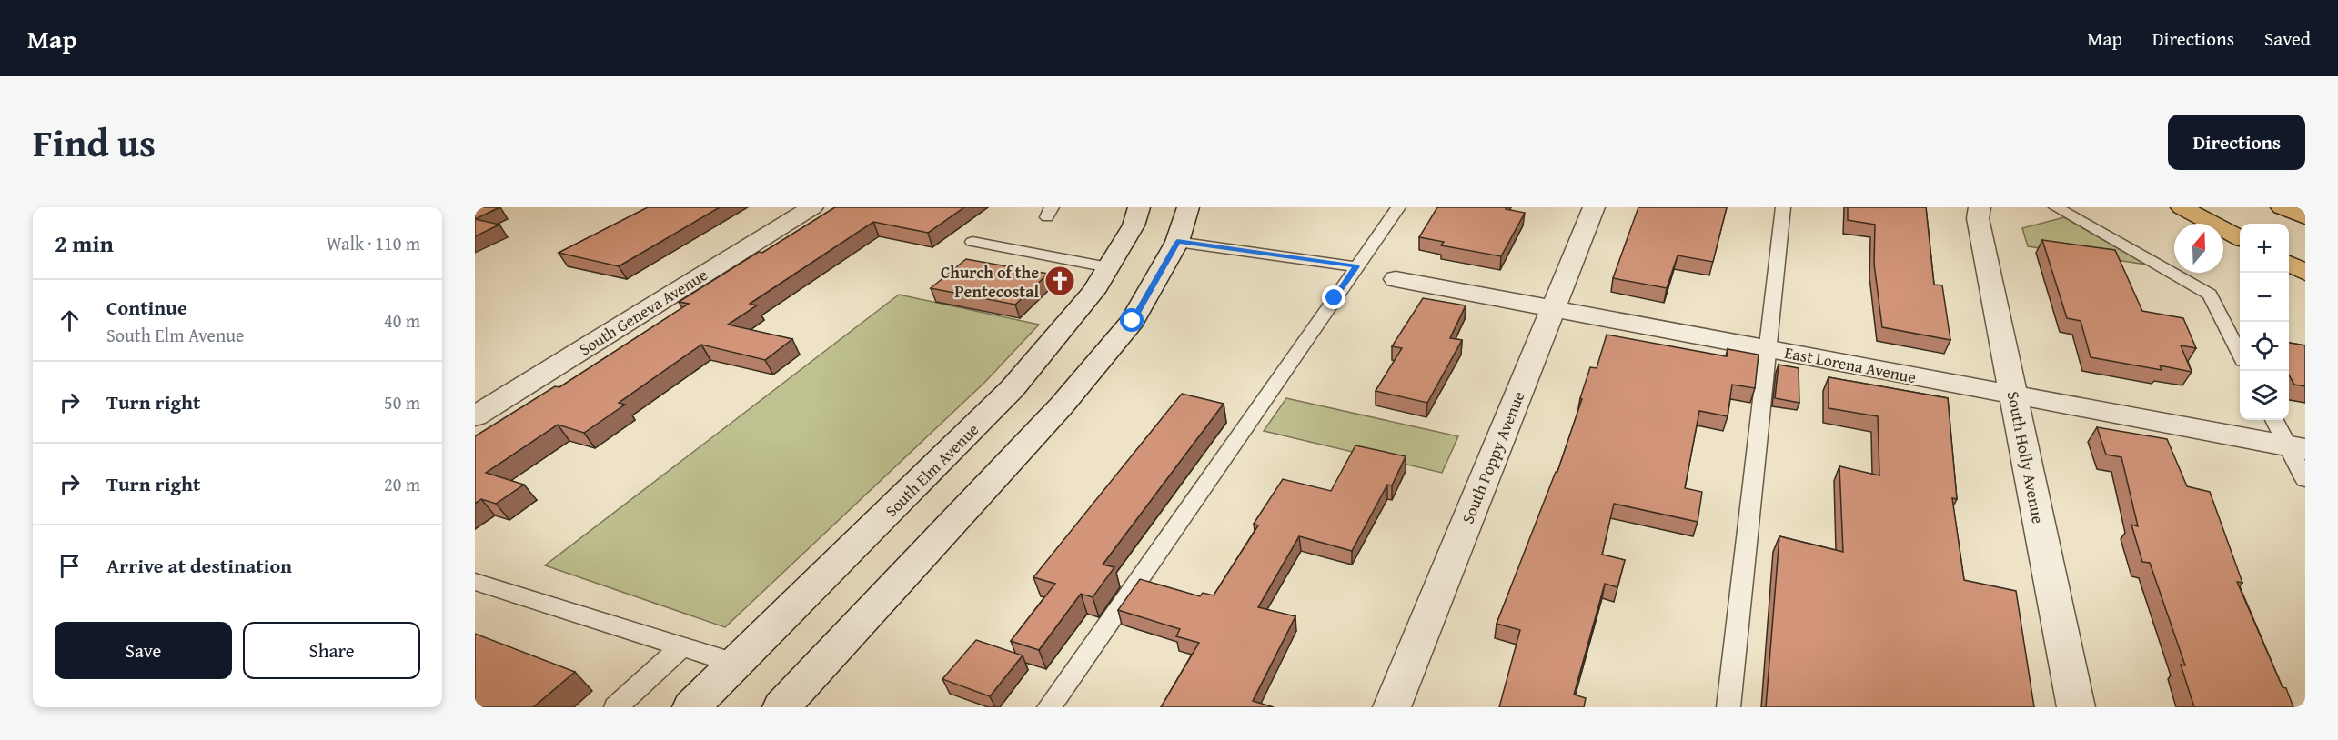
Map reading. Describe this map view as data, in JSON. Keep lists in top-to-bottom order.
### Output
{
  "streets": {
    "street": [
      "South Geneva Avenue",
      "East Lorena Avenue",
      "South Poppy Avenue",
      "South Holly Avenue",
      "South Elm Avenue"
    ]
  },
  "crossings": [
    ["East Lorena Avenue", "South Poppy Avenue"],
    ["East Lorena Avenue", "South Holly Avenue"]
  ],
  "places": {
    "church": ["Church of the Pentecostal"]
  },
  "north": "top",
  "page": {
    "header": "Map",
    "nav": ["Map", "Directions", "Saved"],
    "title": "Find us",
    "buttons": [
      "Directions",
      ["Save", "Share"]
    ],
    "heading": ["2 min", "Walk · 110 m"],
    "map_buttons": ["+", "−"],
    "list": [
      ["Continue", "South Elm Avenue", "40 m"],
      ["Turn right", "50 m"],
      ["Turn right", "20 m"],
      "Arrive at destination"
    ]
  }
}
